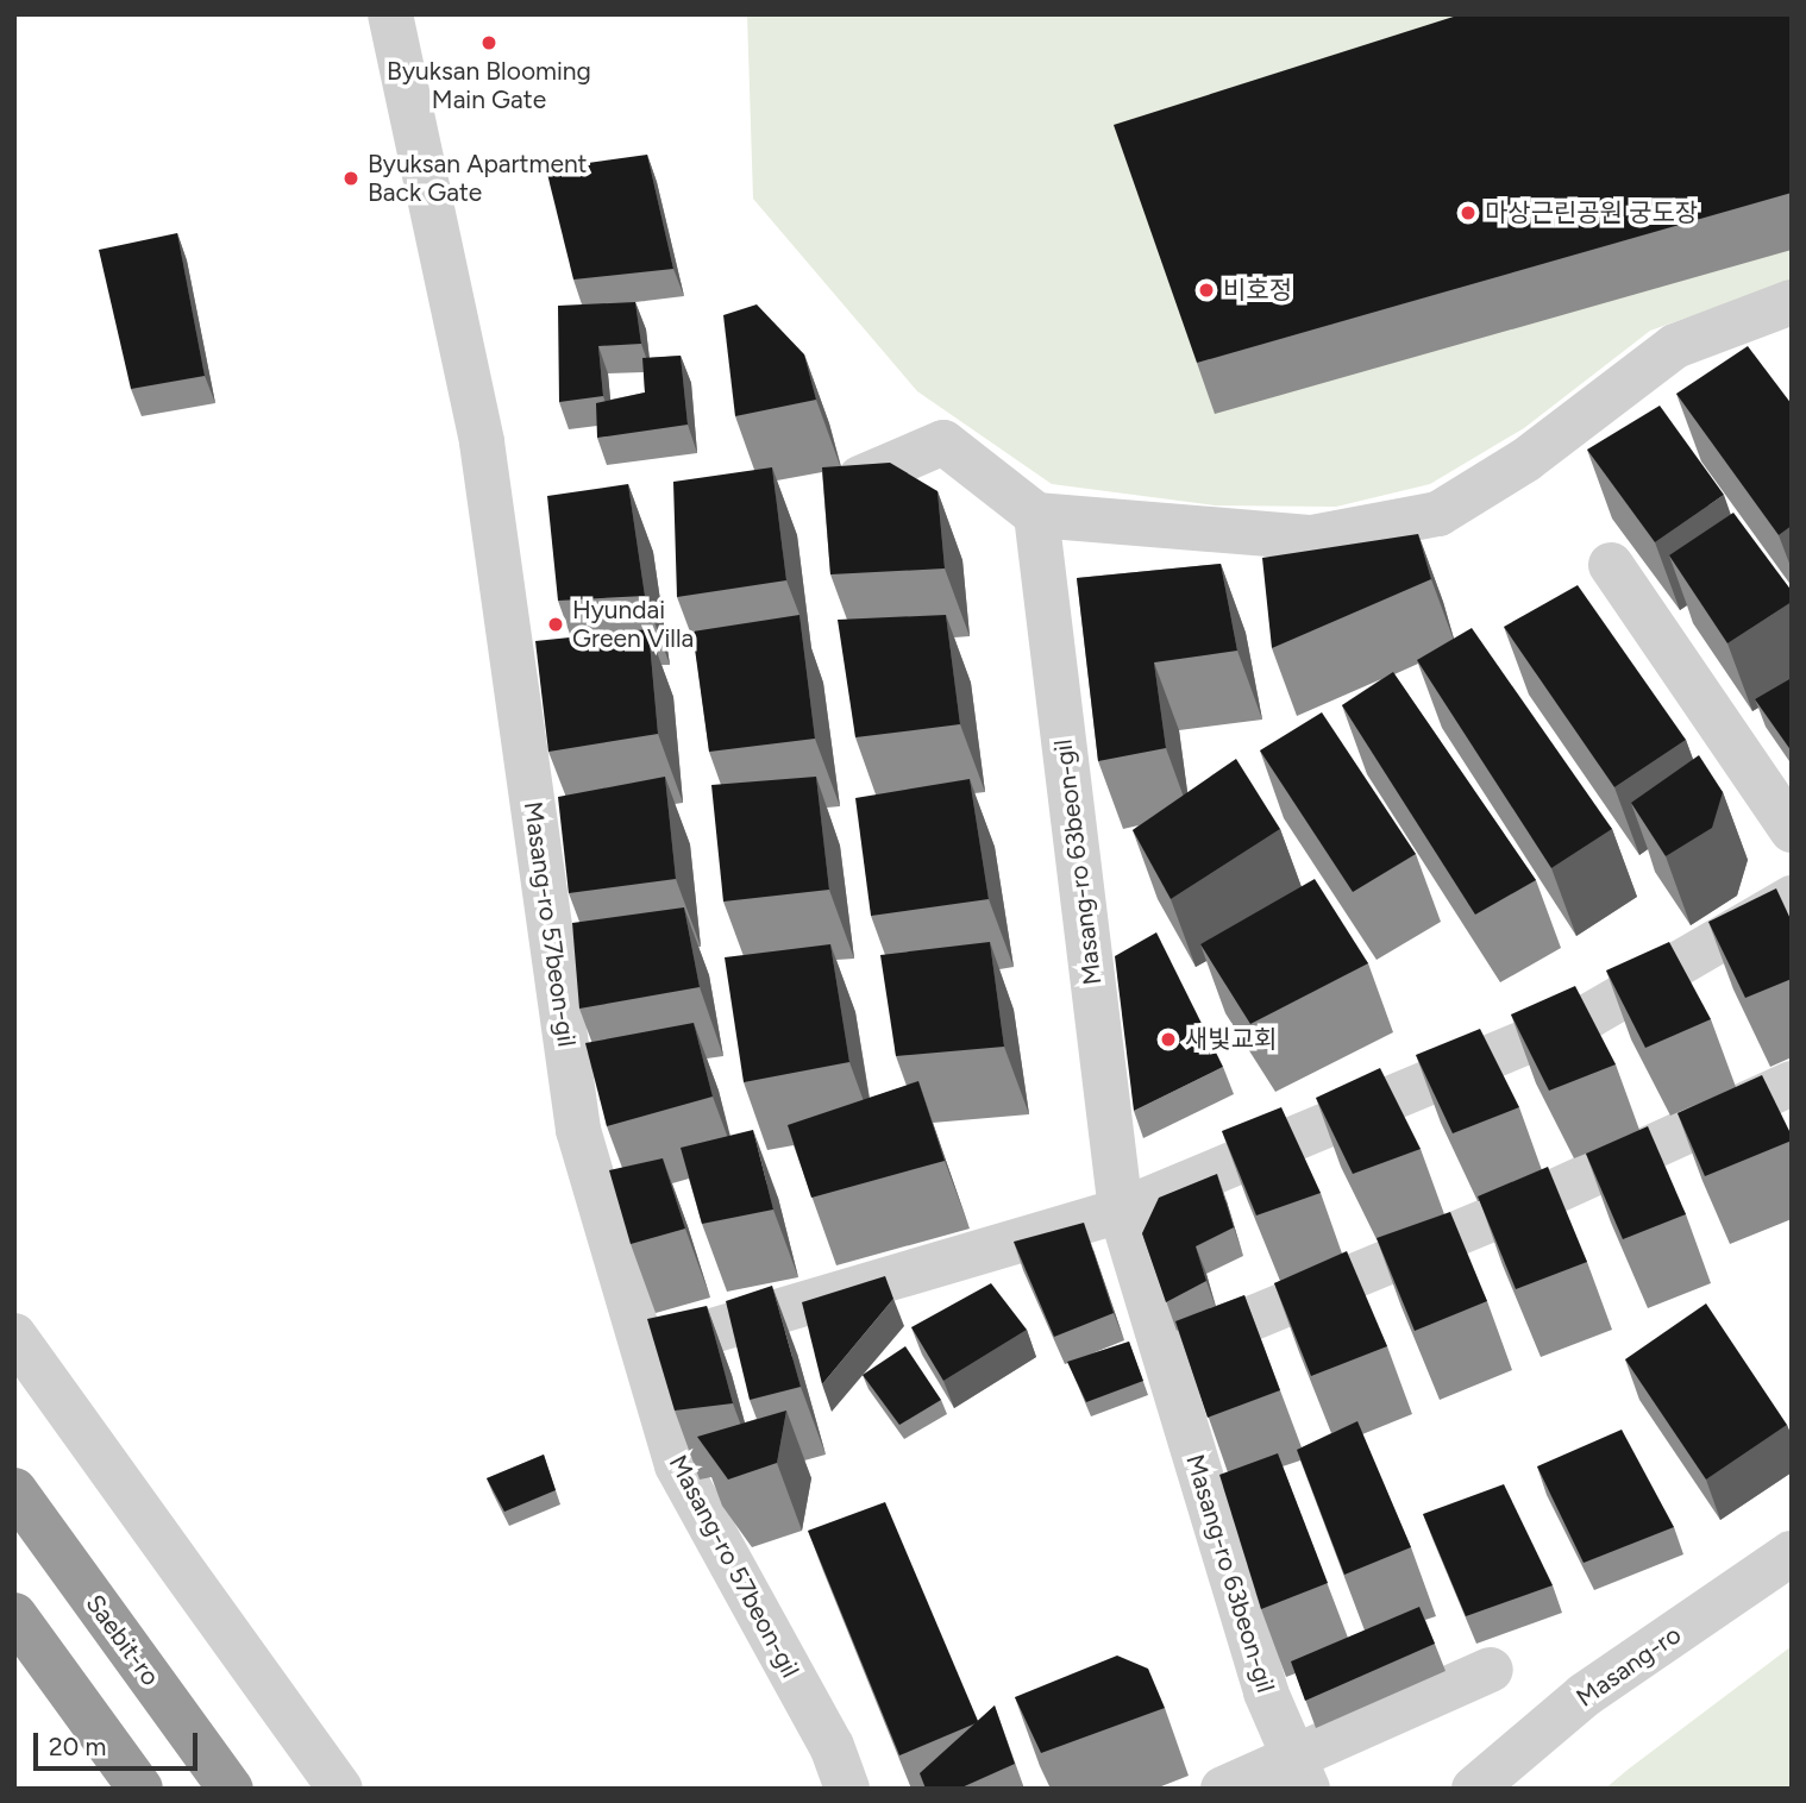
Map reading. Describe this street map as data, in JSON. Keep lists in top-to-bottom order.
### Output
{
  "streets": {
    "highway": ["Saebit-ro"],
    "street": ["Masang-ro 63beon-gil", "Masang-ro 57beon-gil", "Masang-ro"]
  },
  "places": [
    "Byuksan Blooming Main Gate",
    "Byuksan Apartment Back Gate",
    "마상근린공원 궁도장",
    "비호정",
    "Hyundai Green Villa",
    "새빛교회"
  ],
  "scale_bar": "20 m"
}
